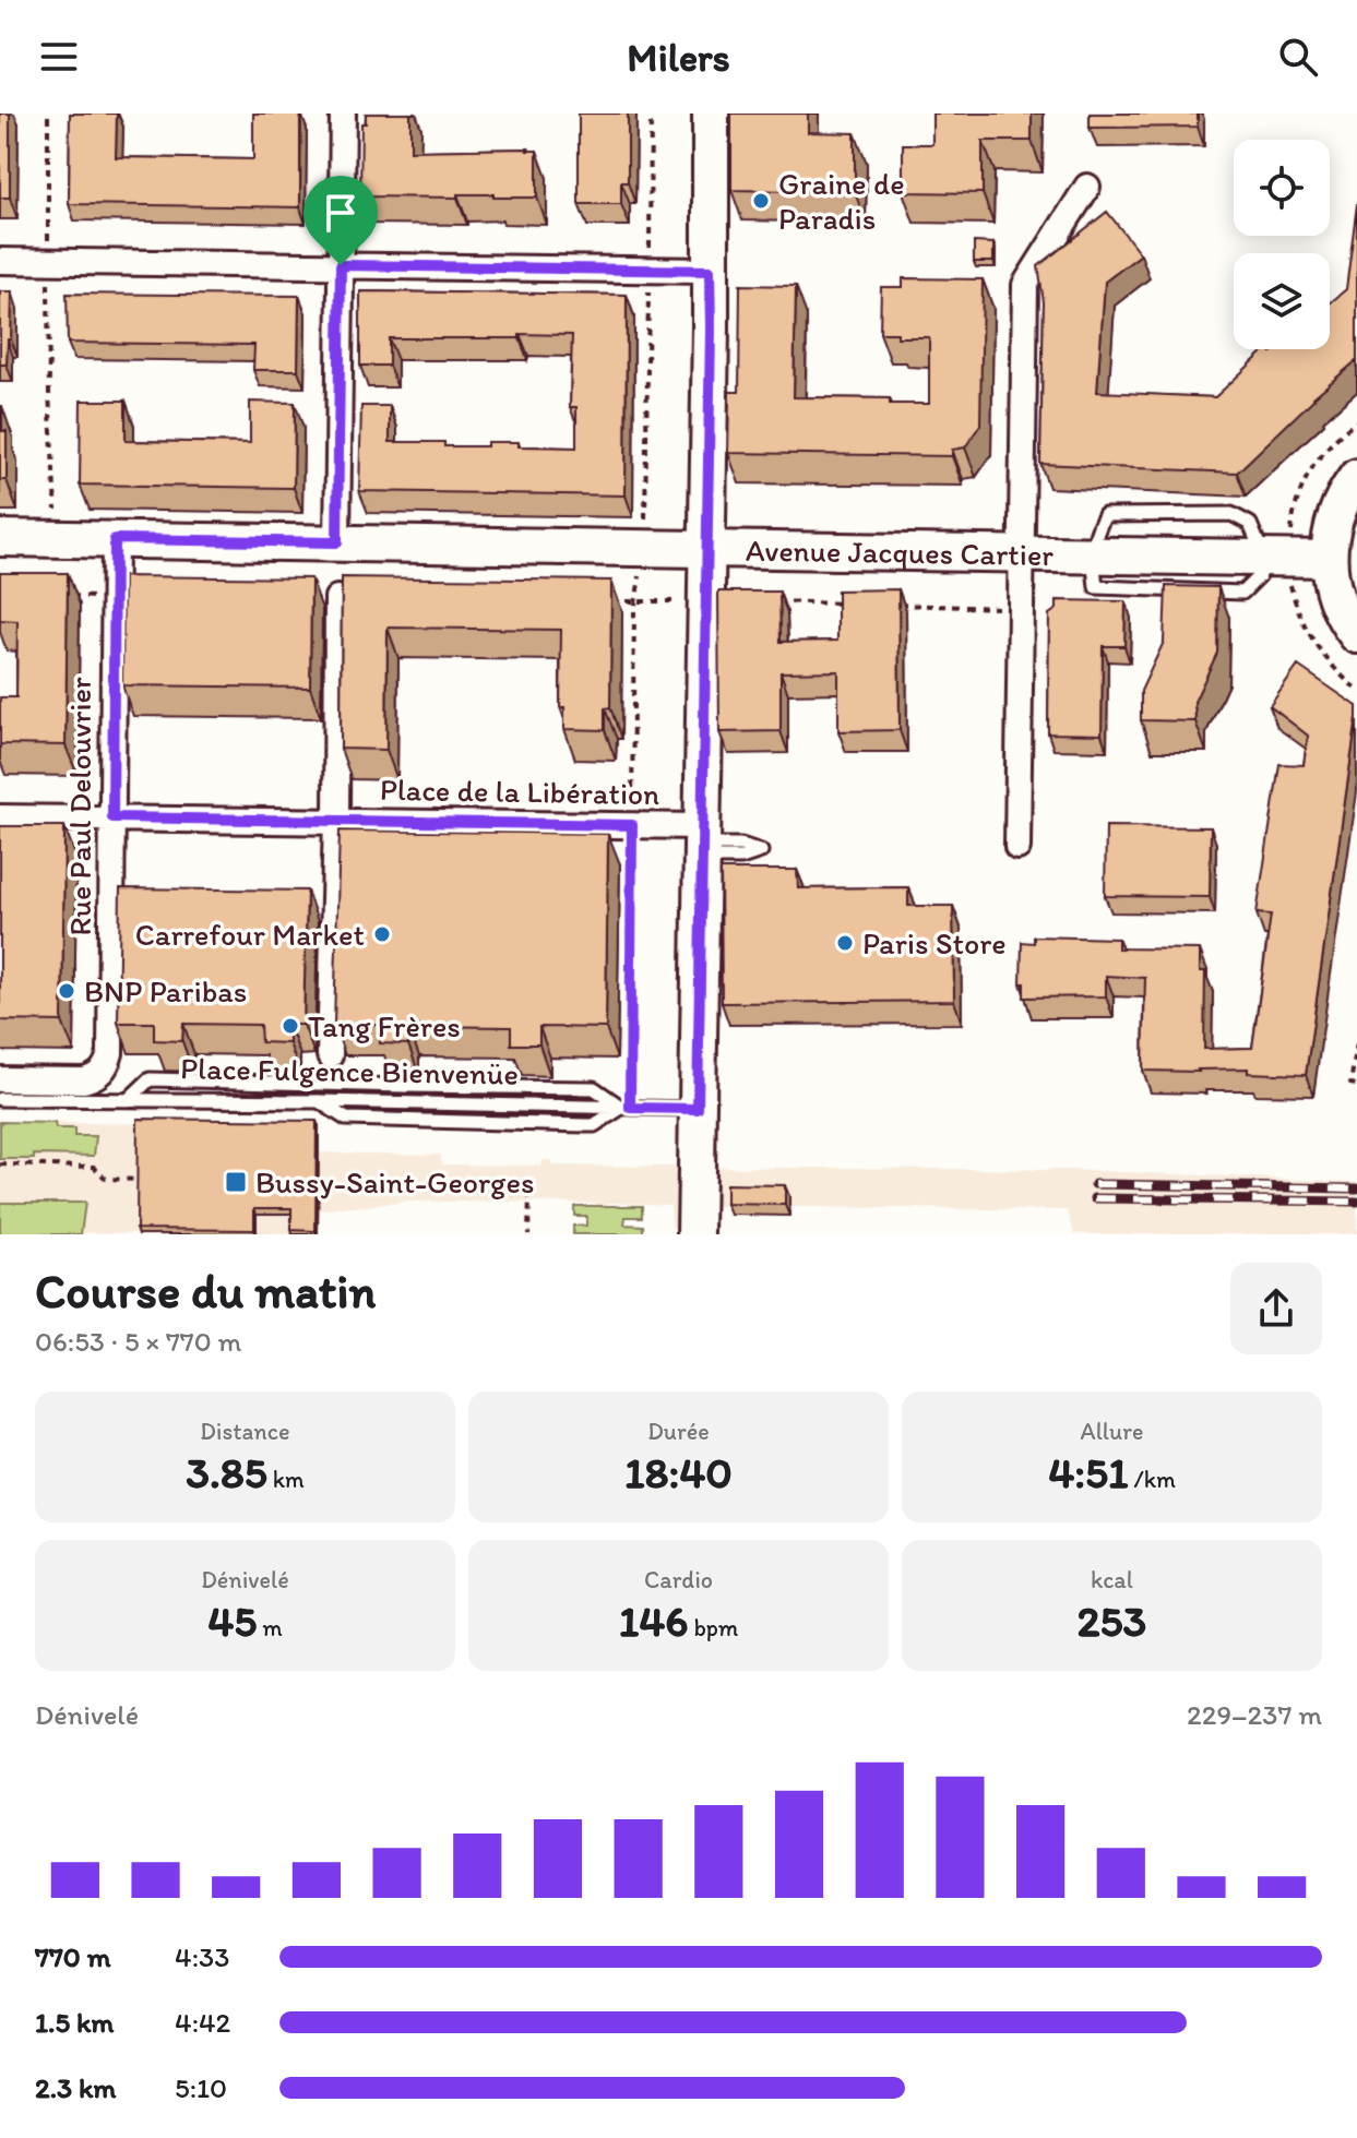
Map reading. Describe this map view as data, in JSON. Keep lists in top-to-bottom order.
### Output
{
  "streets": {
    "street": ["Avenue Jacques Cartier", "Place de la Libération", "Rue Paul Delouvrier"],
    "lane": ["Place Fulgence Bienvenüe"]
  },
  "crossings": [
    ["Avenue Jacques Cartier", "Rue Paul Delouvrier"],
    ["Place de la Libération", "Rue Paul Delouvrier"]
  ],
  "places": {
    "other": [
      "Graine de Paradis",
      "Carrefour Market",
      "Paris Store",
      "BNP Paribas",
      "Tang Frères"
    ],
    "transit": ["Bussy-Saint-Georges"]
  },
  "page": {
    "header": "Milers",
    "heading": ["Course du matin", "06:53 · 5 × 770 m"],
    "stats": [
      ["Distance", "3.85 km"],
      ["Durée", "18:40"],
      ["Allure", "4:51 /km"],
      ["Dénivelé", "45 m"],
      ["Cardio", "146 bpm"],
      ["kcal", "253"]
    ],
    "chart": ["Dénivelé", "229–237 m"],
    "list": [
      {
        "name": "770 m",
        "note": "4:33"
      },
      {
        "name": "1.5 km",
        "note": "4:42"
      },
      {
        "name": "2.3 km",
        "note": "5:10"
      }
    ]
  }
}
